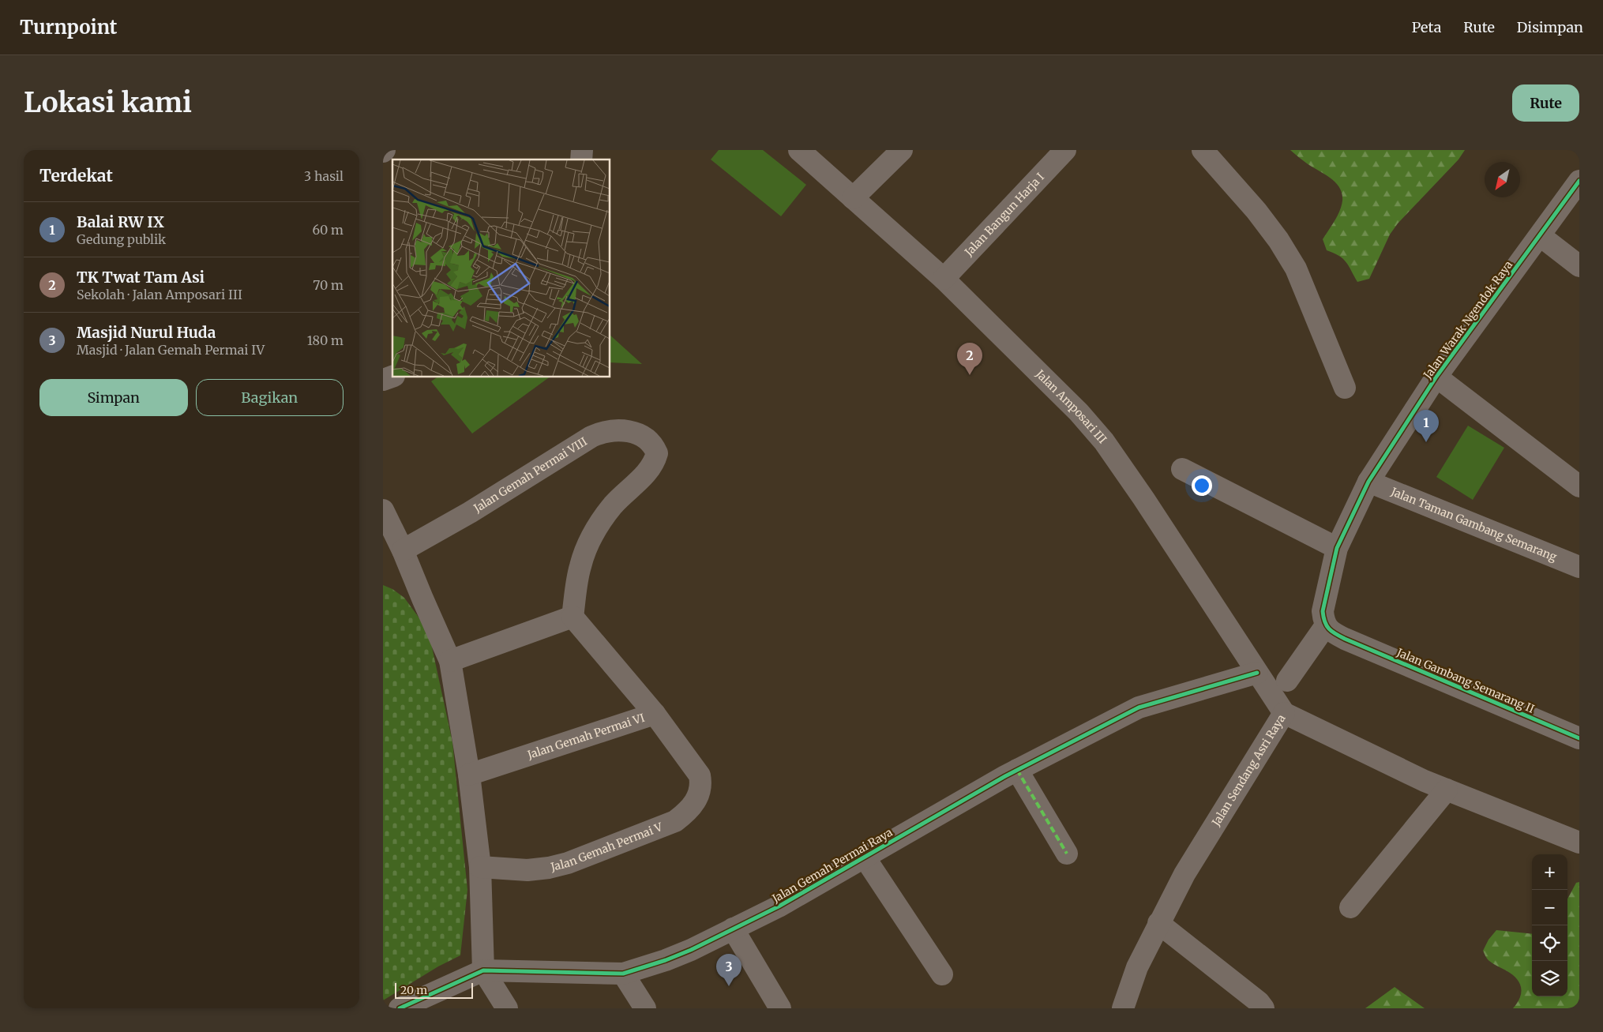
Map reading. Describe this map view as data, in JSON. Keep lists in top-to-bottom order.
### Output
{
  "streets": {
    "street": [
      "Jalan Bangun Harja I",
      "Jalan Warak Ngendok Raya",
      "Jalan Amposari III",
      "Jalan Gemah Permai VIII",
      "Jalan Taman Gambang Semarang",
      "Jalan Gambang Semarang II",
      "Jalan Gemah Permai VI",
      "Jalan Sendang Asri Raya",
      "Jalan Gemah Permai V",
      "Jalan Gemah Permai Raya"
    ]
  },
  "crossings": [
    ["Jalan Bangun Harja I", "Jalan Amposari III"],
    ["Jalan Warak Ngendok Raya", "Jalan Taman Gambang Semarang"],
    ["Jalan Warak Ngendok Raya", "Jalan Gambang Semarang II"],
    ["Jalan Amposari III", "Jalan Sendang Asri Raya"],
    ["Jalan Amposari III", "Jalan Gemah Permai Raya"],
    ["Jalan Gemah Permai VI", "Jalan Gemah Permai V"]
  ],
  "scale_bar": "20 m",
  "north": "bottom left",
  "page": {
    "header": "Turnpoint",
    "nav": ["Peta", "Rute", "Disimpan"],
    "buttons": [
      "Rute",
      ["Simpan", "Bagikan"]
    ],
    "title": "Lokasi kami",
    "heading": ["Terdekat", "3 hasil"],
    "list": [
      {
        "mark": "1",
        "name": "Balai RW IX",
        "note": "Gedung publik",
        "value": "60 m"
      },
      {
        "mark": "2",
        "name": "TK Twat Tam Asi",
        "note": "Sekolah · Jalan Amposari III",
        "value": "70 m"
      },
      {
        "mark": "3",
        "name": "Masjid Nurul Huda",
        "note": "Masjid · Jalan Gemah Permai IV",
        "value": "180 m"
      }
    ],
    "pins": ["2", "1", "3"],
    "map_buttons": ["+", "−"],
    "scale": "20 m"
  }
}
